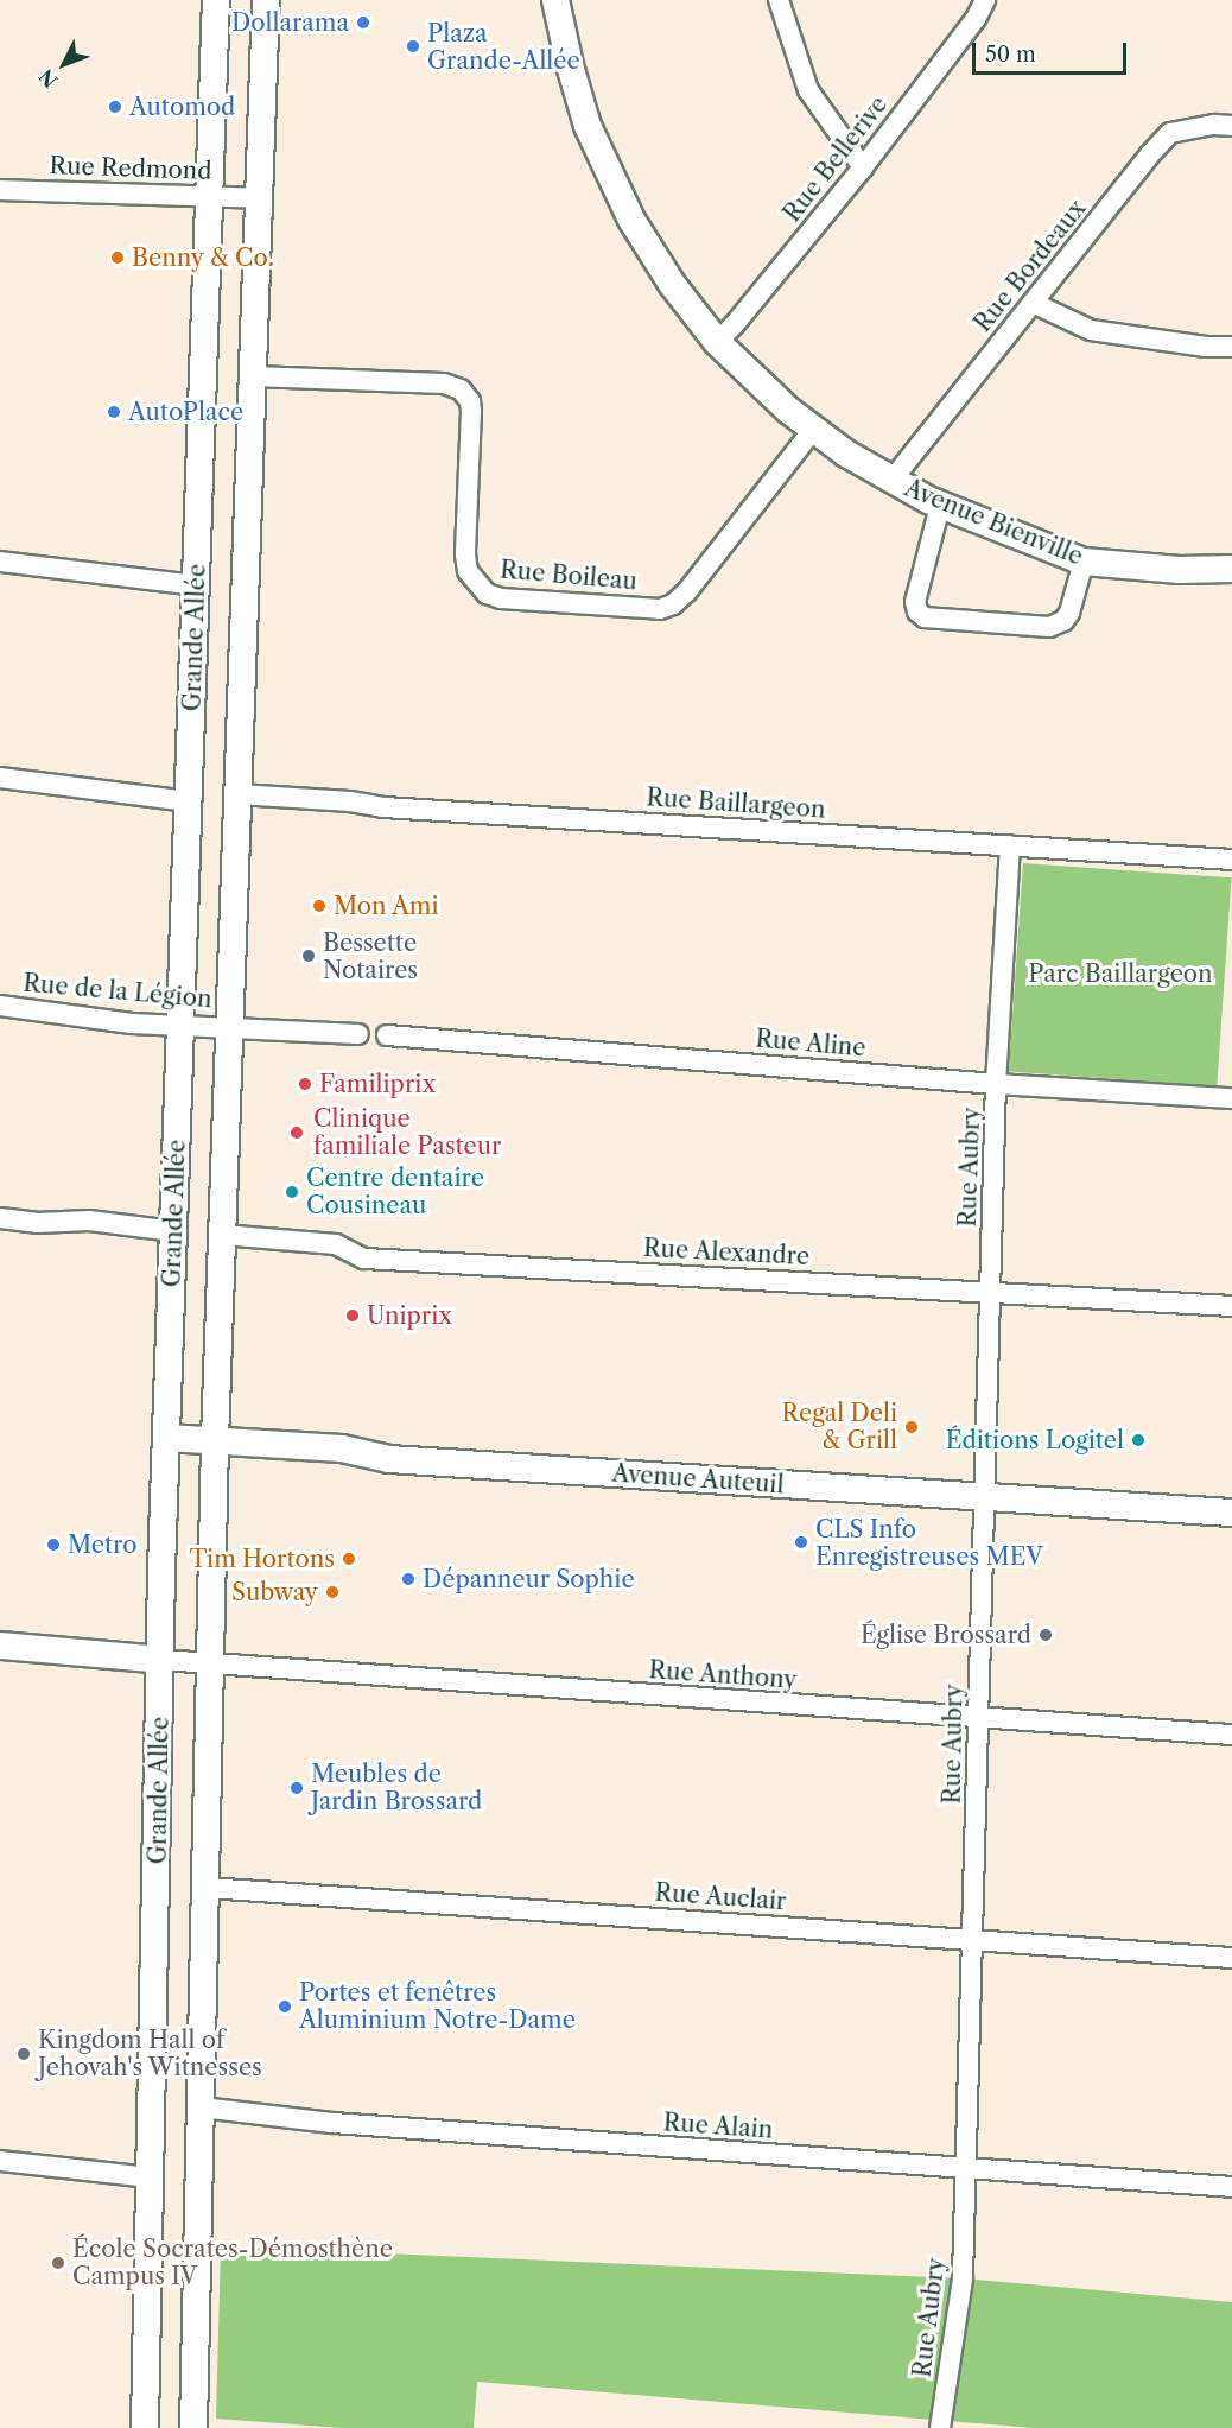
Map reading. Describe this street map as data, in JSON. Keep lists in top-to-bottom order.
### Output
{
  "streets": {
    "main road": ["Avenue Bienville", "Grande Allée", "Avenue Auteuil"],
    "street": [
      "Rue Bellerive",
      "Rue Redmond",
      "Rue Bordeaux",
      "Rue Boileau",
      "Rue Baillargeon",
      "Rue de la Légion",
      "Rue Aline",
      "Rue Aubry",
      "Rue Alexandre",
      "Rue Anthony",
      "Rue Auclair",
      "Rue Alain"
    ]
  },
  "crossings": [
    ["Rue Bellerive", "Avenue Bienville"],
    ["Rue Redmond", "Grande Allée"],
    ["Rue Bordeaux", "Avenue Bienville"],
    ["Avenue Bienville", "Rue Boileau"],
    ["Rue Boileau", "Grande Allée"],
    ["Grande Allée", "Rue Baillargeon"],
    ["Grande Allée", "Rue de la Légion"],
    ["Grande Allée", "Rue Alexandre"],
    ["Grande Allée", "Avenue Auteuil"],
    ["Grande Allée", "Rue Anthony"],
    ["Grande Allée", "Rue Auclair"],
    ["Grande Allée", "Rue Alain"],
    ["Rue Baillargeon", "Rue Aubry"],
    ["Rue Aline", "Rue Aubry"],
    ["Rue Aubry", "Rue Alexandre"],
    ["Rue Aubry", "Avenue Auteuil"],
    ["Rue Aubry", "Rue Anthony"],
    ["Rue Aubry", "Rue Auclair"],
    ["Rue Aubry", "Rue Alain"]
  ],
  "parks": ["Parc Baillargeon"],
  "places": [
    "Dollarama",
    "Plaza Grande-Allée",
    "Automod",
    "Benny & Co.",
    "AutoPlace",
    "Mon Ami",
    "Bessette Notaires",
    "Familiprix",
    "Clinique familiale Pasteur",
    "Centre dentaire Cousineau",
    "Uniprix",
    "Regal Deli & Grill",
    "Éditions Logitel",
    "CLS Info Enregistreuses MEV",
    "Metro",
    "Tim Hortons",
    "Dépanneur Sophie",
    "Subway",
    "Église Brossard",
    "Meubles de Jardin Brossard",
    "Portes et fenêtres Aluminium Notre-Dame",
    "Kingdom Hall of Jehovah's Witnesses",
    "École Socrates-Démosthène Campus IV"
  ],
  "scale_bar": "50 m",
  "north": "bottom left"
}
